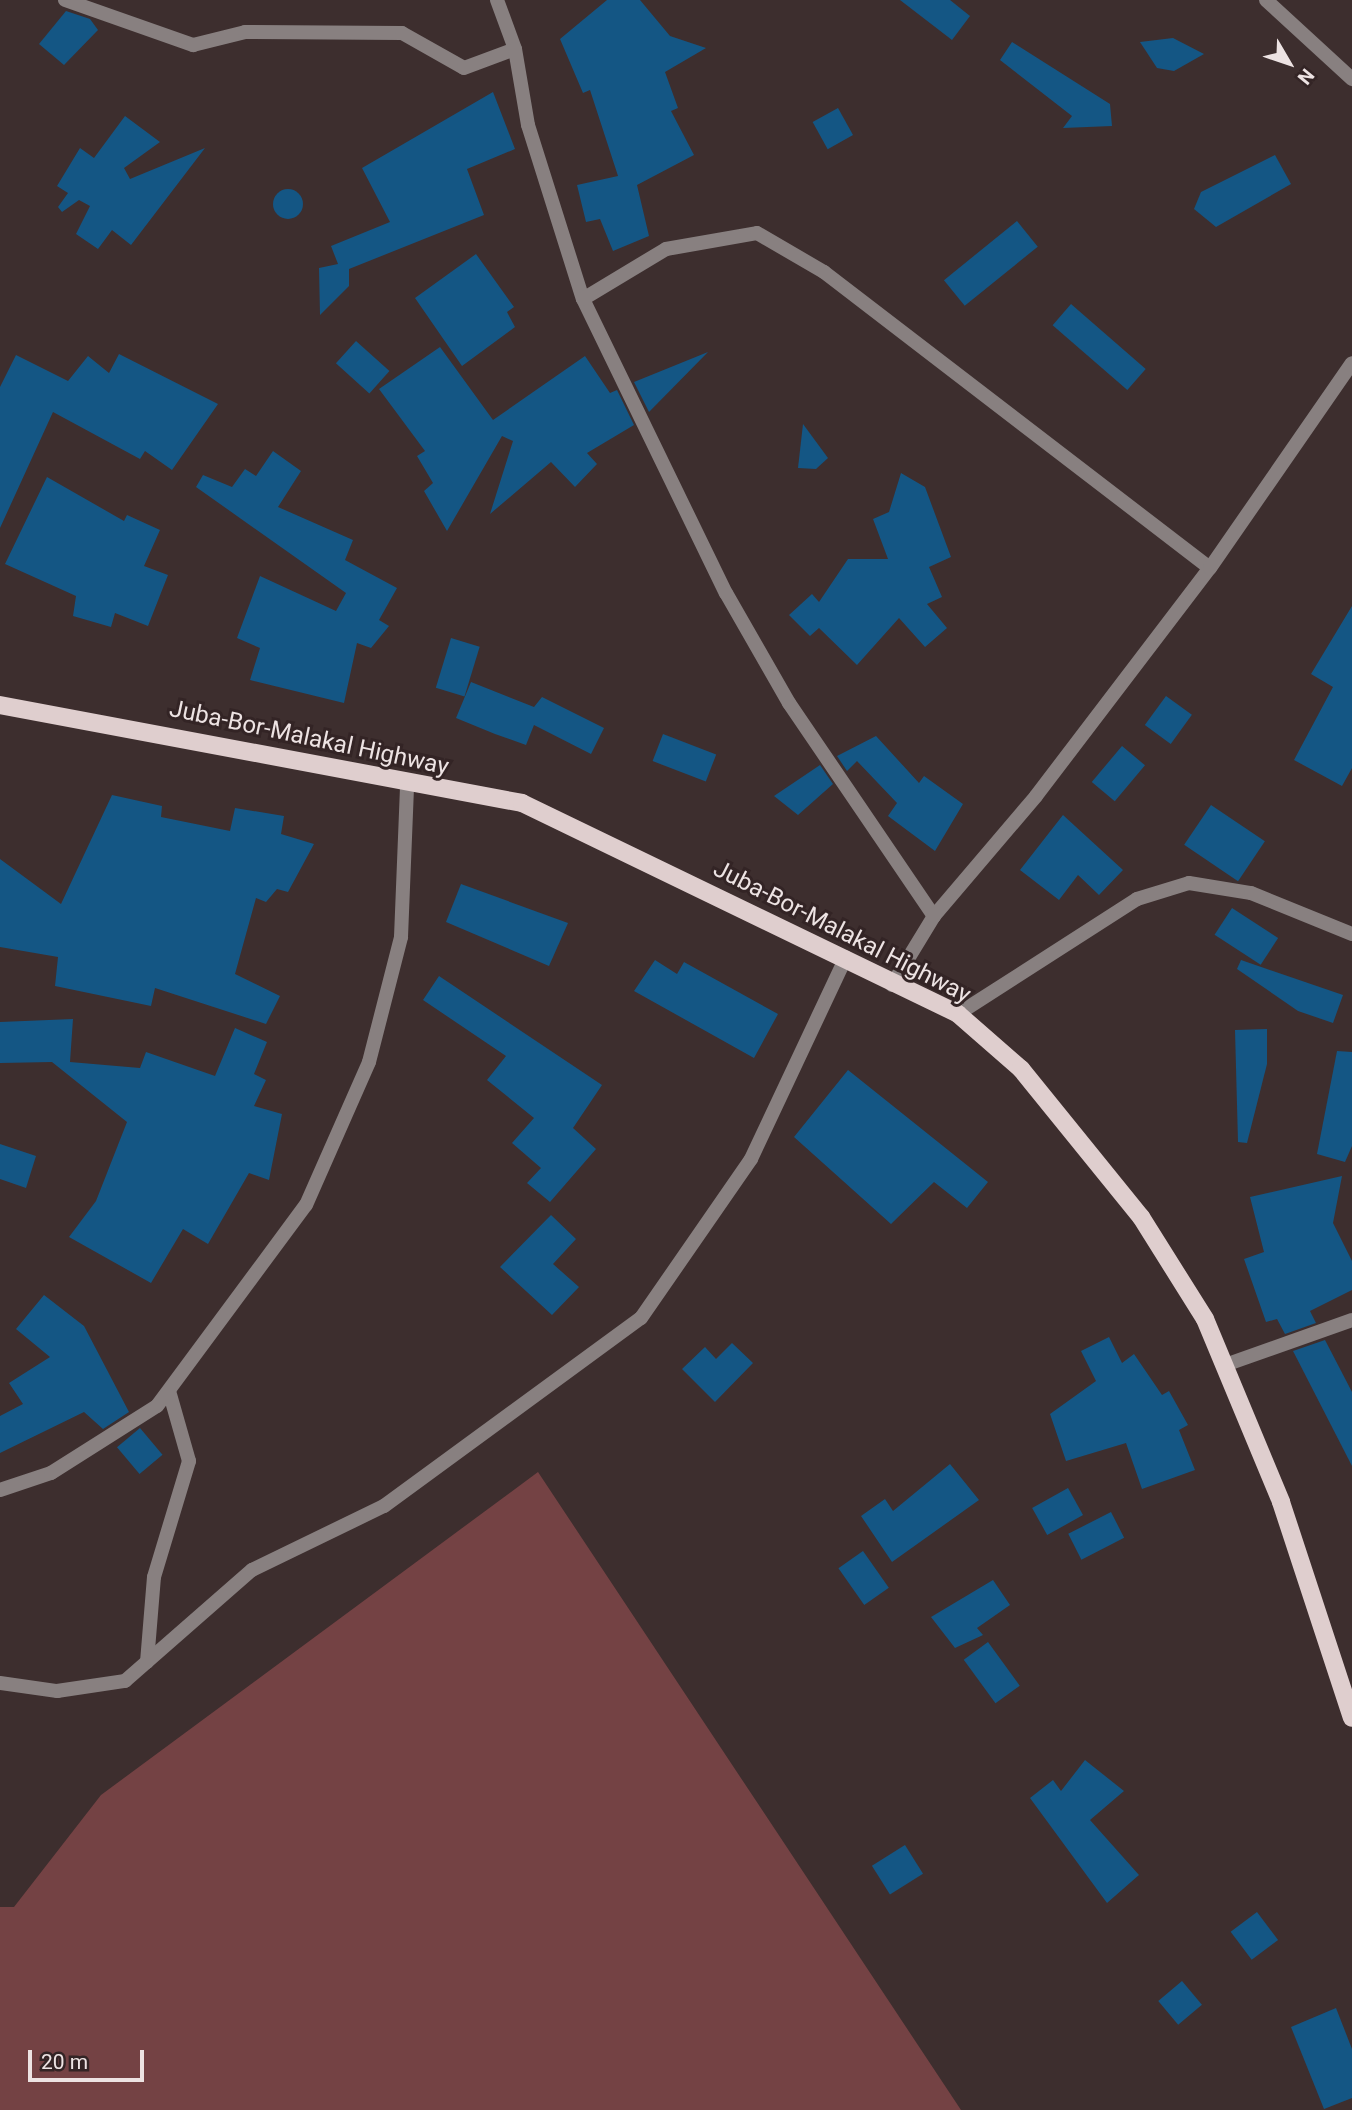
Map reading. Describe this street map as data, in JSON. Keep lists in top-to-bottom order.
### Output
{
  "streets": {
    "main road": ["Juba-Bor-Malakal Highway"]
  },
  "scale_bar": "20 m",
  "north": "bottom right"
}
